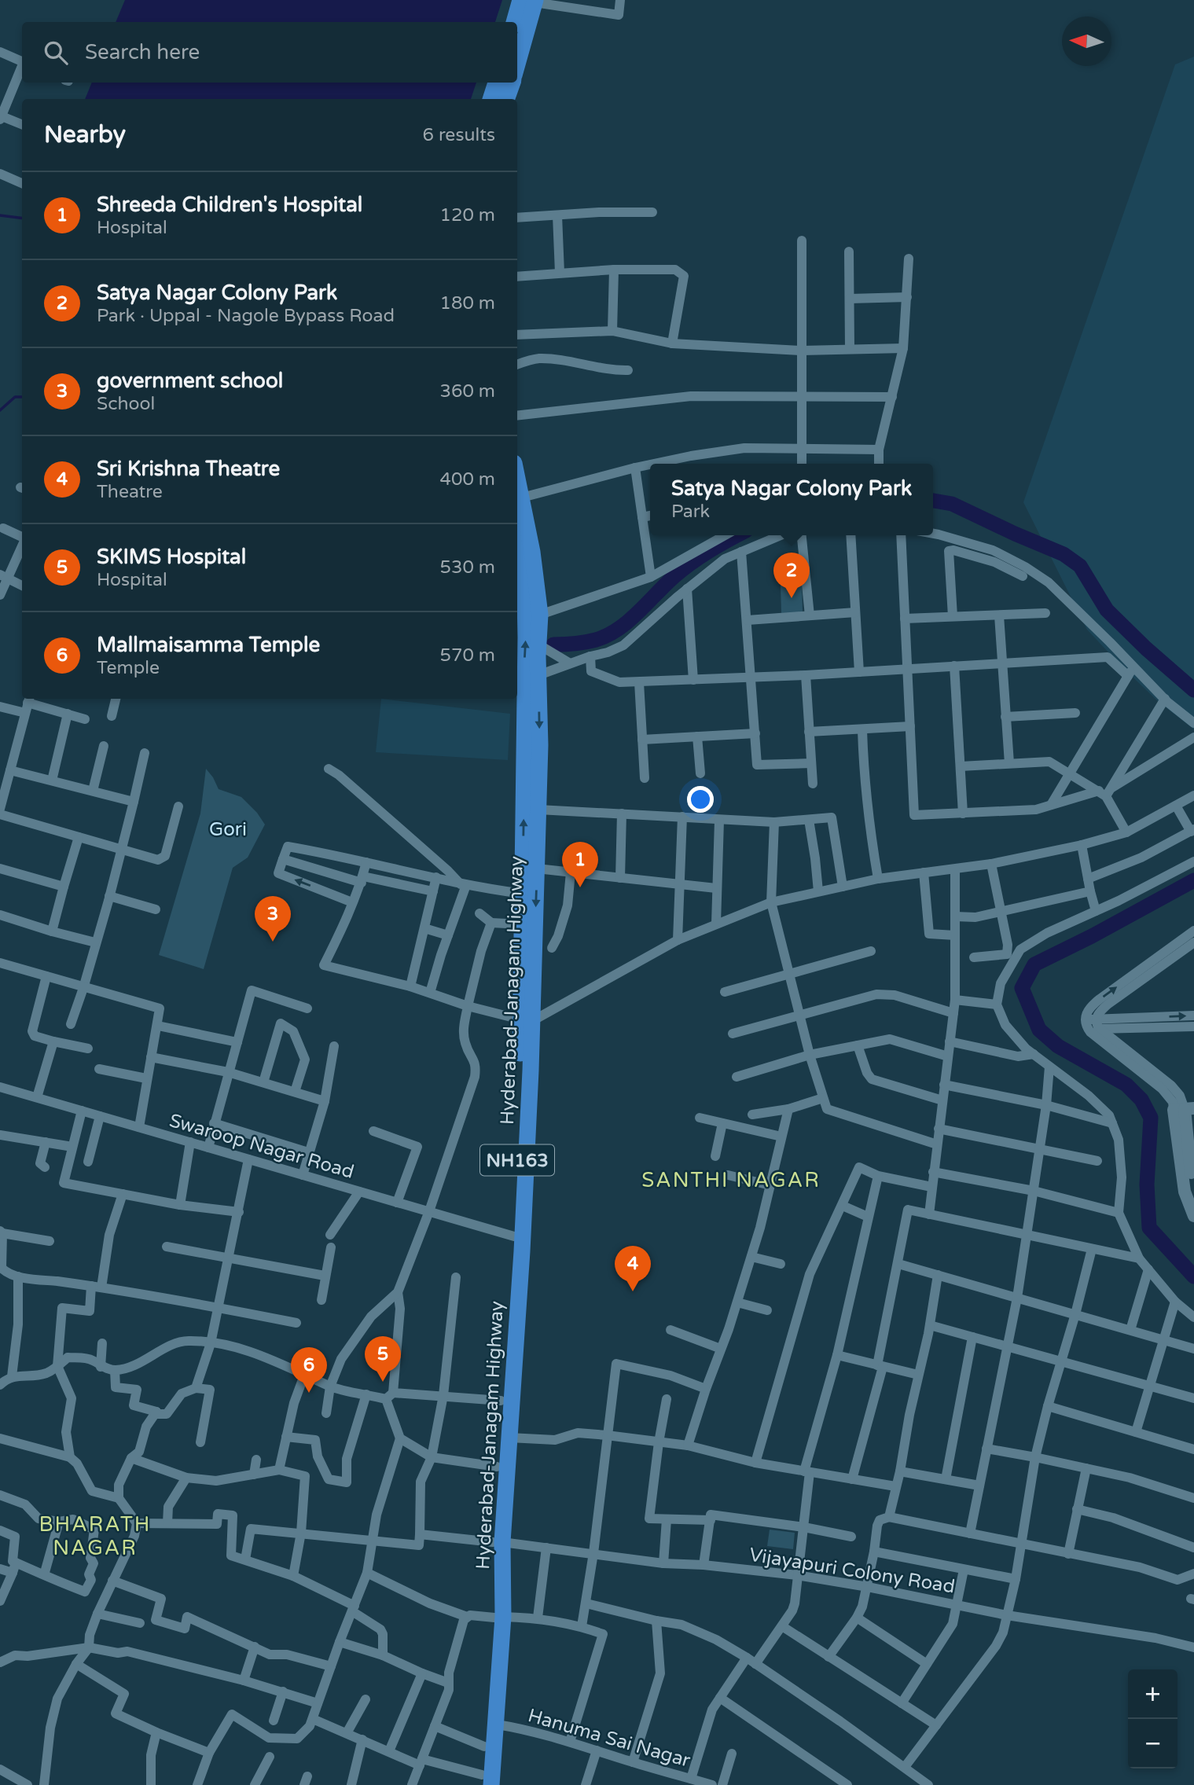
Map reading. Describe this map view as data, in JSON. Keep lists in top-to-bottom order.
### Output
{
  "streets": {
    "highway": ["Hyderabad-Janagam Highway", "NH163"],
    "street": ["Swaroop Nagar Road", "Vijayapuri Colony Road", "Hanuma Sai Nagar"]
  },
  "crossings": [
    ["Hyderabad-Janagam Highway", "Swaroop Nagar Road"],
    ["Hyderabad-Janagam Highway", "Vijayapuri Colony Road"],
    ["Hyderabad-Janagam Highway", "Hanuma Sai Nagar"]
  ],
  "districts": ["SANTHI NAGAR", "BHARATH NAGAR"],
  "parks": ["Gori"],
  "north": "left",
  "page": {
    "search": "Search here",
    "heading": ["Nearby", "6 results"],
    "list": [
      {
        "mark": "1",
        "name": "Shreeda Children's Hospital",
        "note": "Hospital",
        "value": "120 m"
      },
      {
        "mark": "2",
        "name": "Satya Nagar Colony Park",
        "note": "Park · Uppal - Nagole Bypass Road",
        "value": "180 m"
      },
      {
        "mark": "3",
        "name": "government school",
        "note": "School",
        "value": "360 m"
      },
      {
        "mark": "4",
        "name": "Sri Krishna Theatre",
        "note": "Theatre",
        "value": "400 m"
      },
      {
        "mark": "5",
        "name": "SKIMS Hospital",
        "note": "Hospital",
        "value": "530 m"
      },
      {
        "mark": "6",
        "name": "Mallmaisamma Temple",
        "note": "Temple",
        "value": "570 m"
      }
    ],
    "popup": ["Satya Nagar Colony Park", "Park"],
    "pins": [
      "2",
      "1",
      "3",
      "4",
      "5",
      "6"
    ],
    "map_buttons": ["+", "−"]
  }
}
